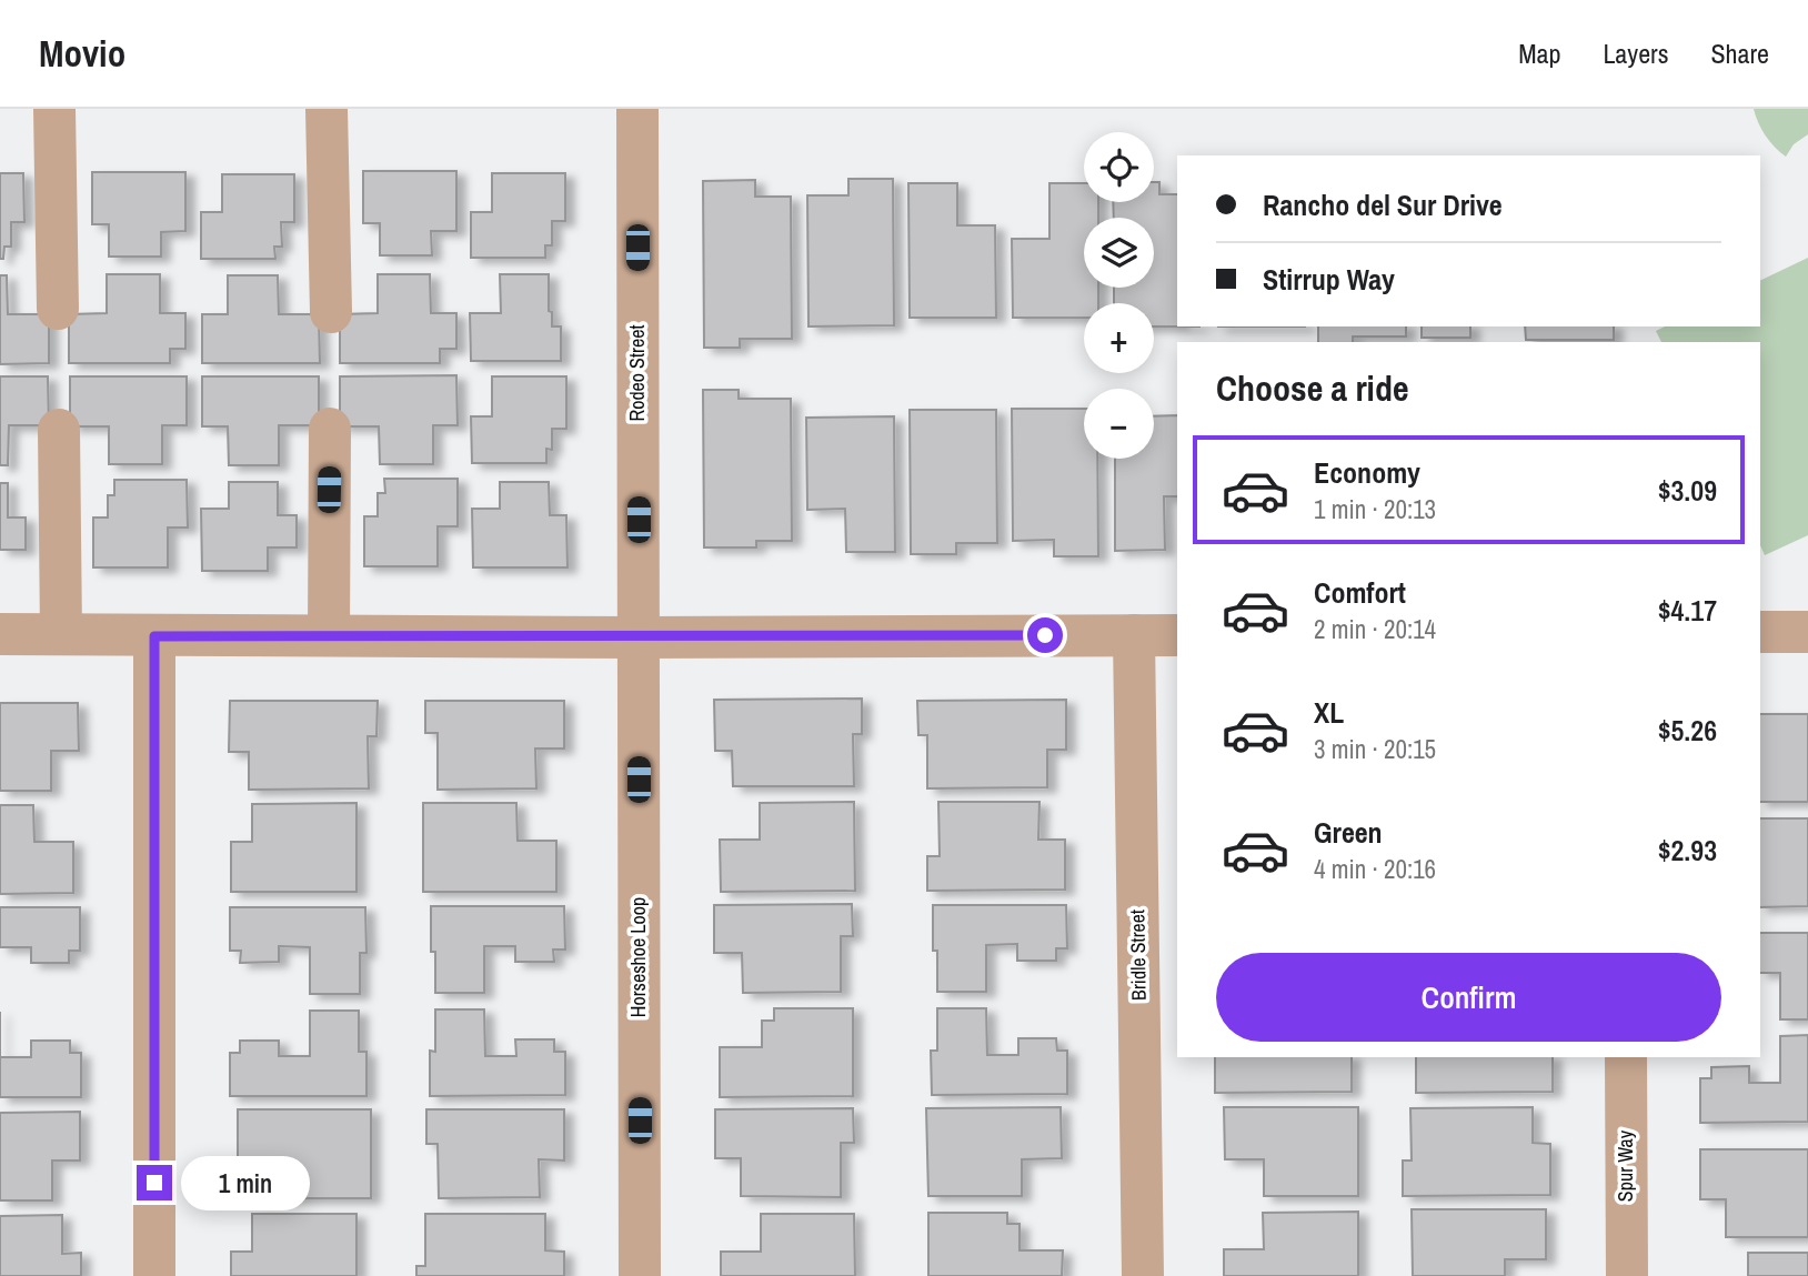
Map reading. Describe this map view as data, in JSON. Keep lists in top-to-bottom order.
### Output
{
  "streets": {
    "street": [
      "Rodeo Street",
      "Bridle Street",
      "Horseshoe Loop",
      "Spur Way"
    ]
  },
  "crossings": [
    ["Rodeo Street", "Horseshoe Loop"]
  ],
  "page": {
    "header": "Movio",
    "nav": ["Map", "Layers", "Share"],
    "map_buttons": ["+", "−"],
    "banner": ["Rancho del Sur Drive", "Stirrup Way"],
    "heading": "Choose a ride",
    "list": [
      {
        "name": "Economy",
        "note": "1 min · 20:13",
        "value": "$3.09"
      },
      {
        "name": "Comfort",
        "note": "2 min · 20:14",
        "value": "$4.17"
      },
      {
        "name": "XL",
        "note": "3 min · 20:15",
        "value": "$5.26"
      },
      {
        "name": "Green",
        "note": "4 min · 20:16",
        "value": "$2.93"
      }
    ],
    "buttons": "Confirm",
    "bubble": "1 min"
  }
}
